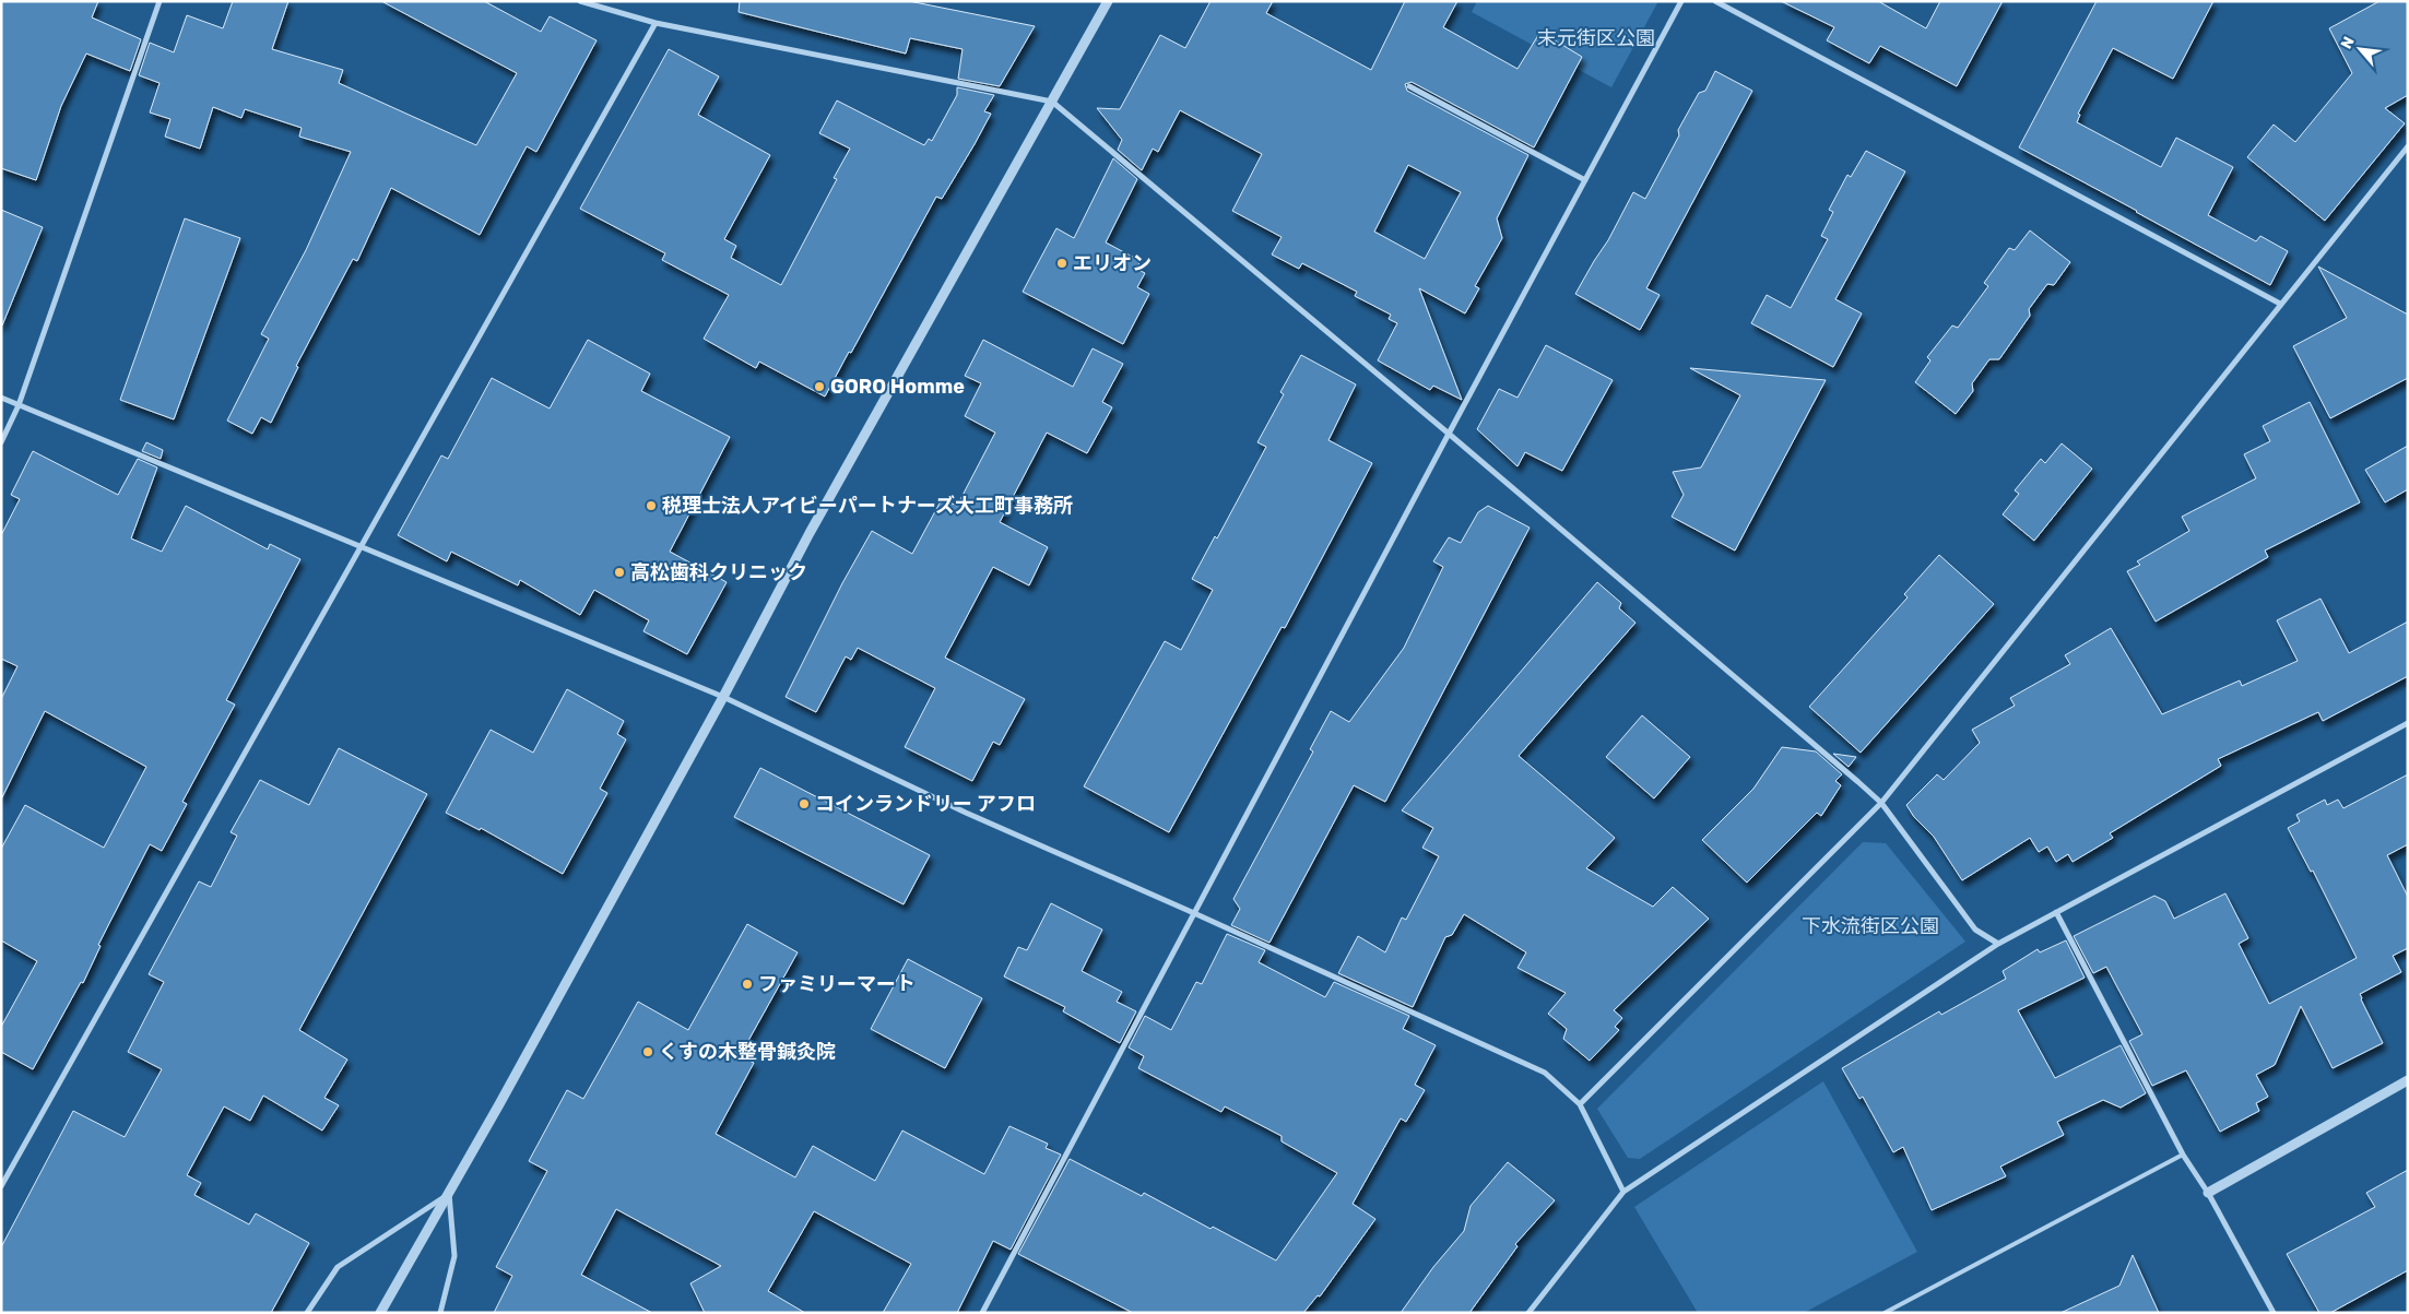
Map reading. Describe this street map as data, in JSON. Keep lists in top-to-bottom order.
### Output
{
  "parks": ["末元街区公園", "下水流街区公園"],
  "places": [
    "エリオン",
    "GORO Homme",
    "税理士法人アイビーパートナーズ大工町事務所",
    "高松歯科クリニック",
    "コインランドリー アフロ",
    "ファミリーマート",
    "くすの木整骨鍼灸院"
  ],
  "north": "top left"
}
